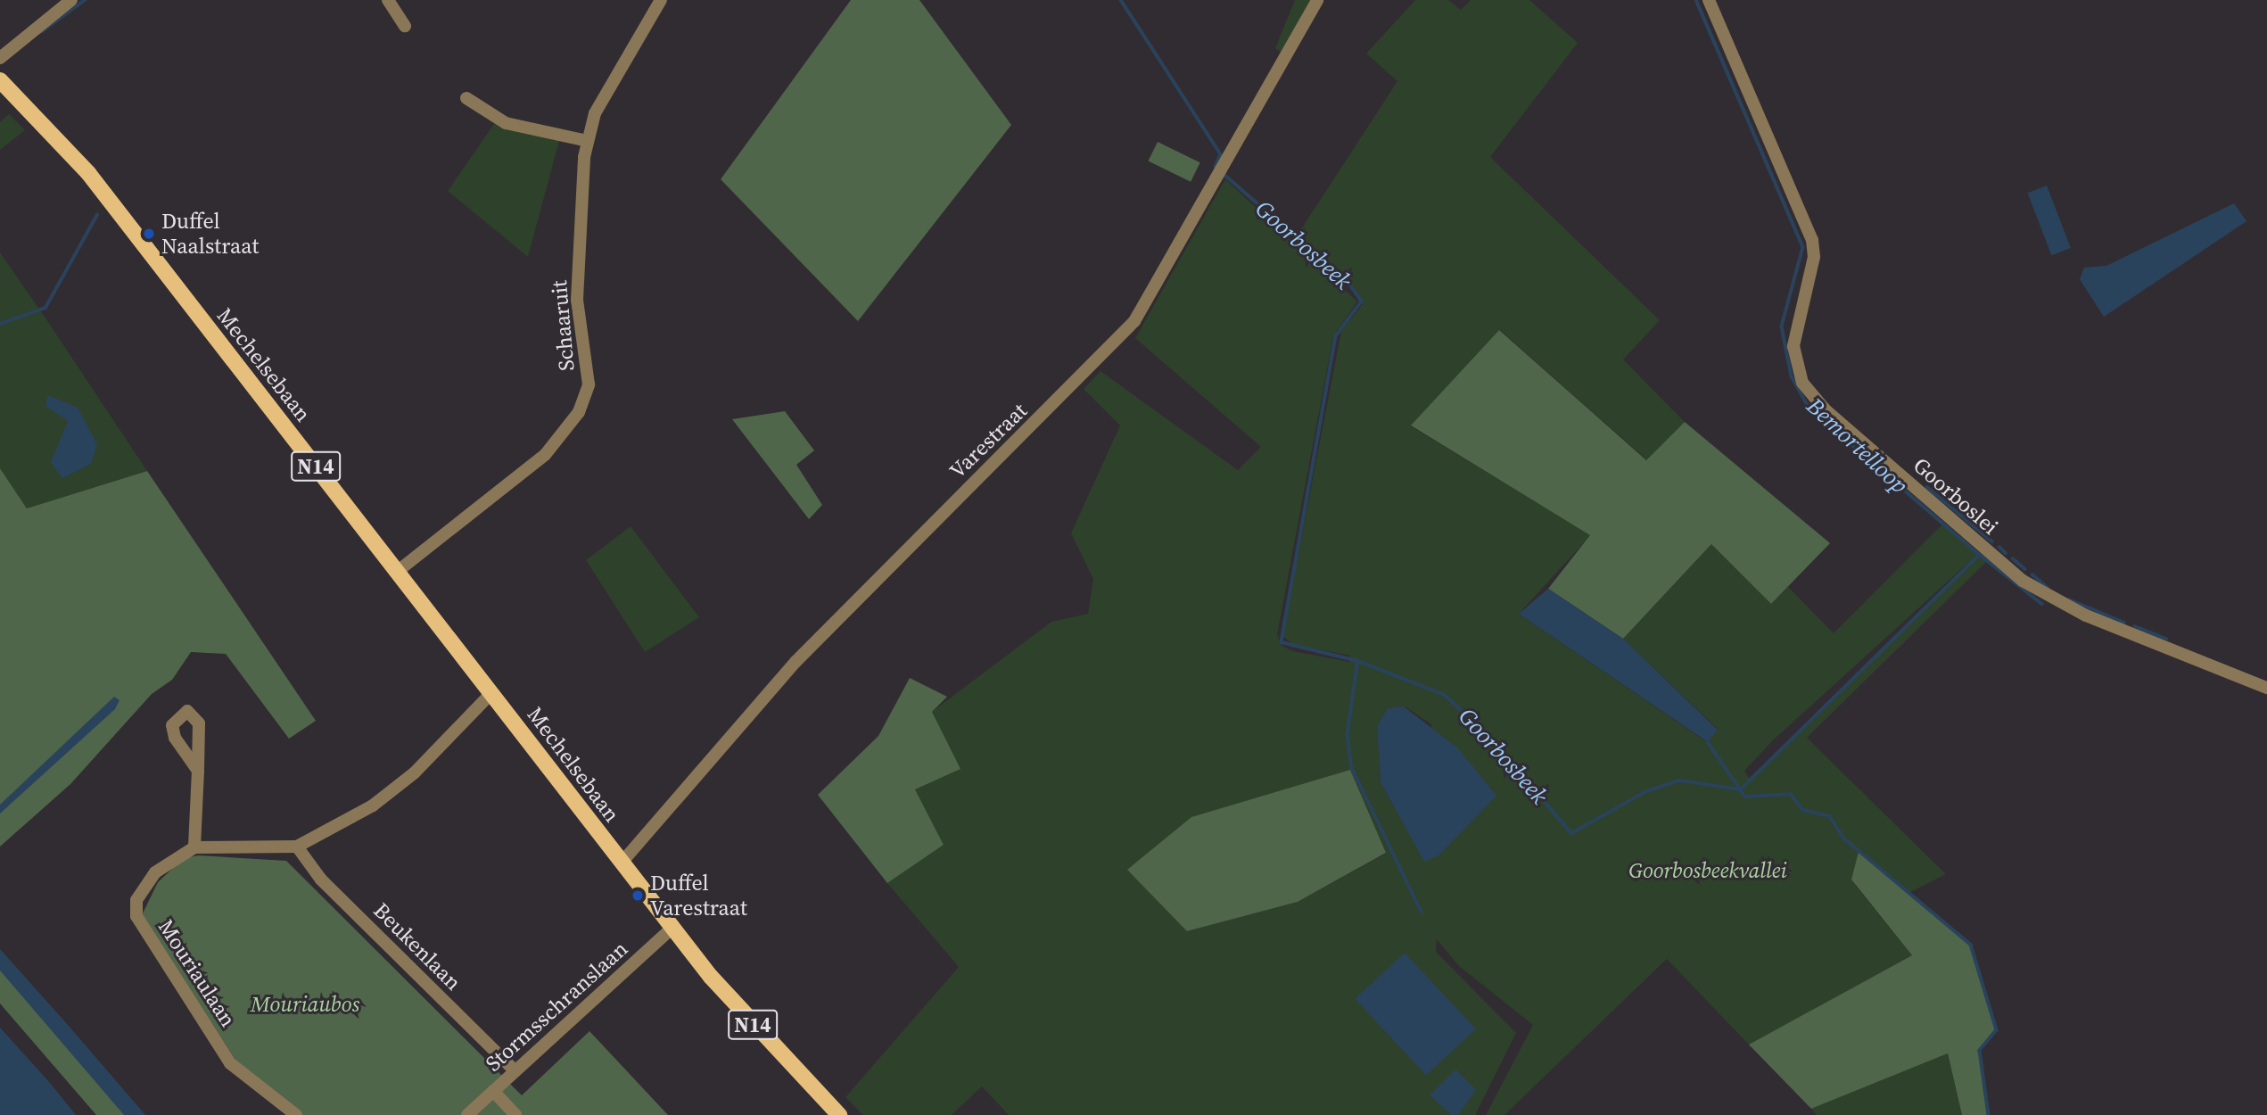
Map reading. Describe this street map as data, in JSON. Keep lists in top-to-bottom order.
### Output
{
  "streets": {
    "main road": ["Mechelsebaan", "N14"],
    "street": [
      "Schaaruit",
      "Varestraat",
      "Goorboslei",
      "Beukenlaan",
      "Mouriaulaan",
      "Stormsschranslaan"
    ]
  },
  "crossings": [
    ["Schaaruit", "Mechelsebaan"],
    ["Mechelsebaan", "Varestraat"],
    ["Mechelsebaan", "N14"],
    ["Varestraat", "N14"],
    ["N14", "Stormsschranslaan"],
    ["Beukenlaan", "Stormsschranslaan"]
  ],
  "water": ["Goorbosbeek", "Bemortelloop"],
  "parks": ["Goorbosbeekvallei", "Mouriaubos"],
  "places": ["Duffel Naalstraat", "Duffel Varestraat"]
}
